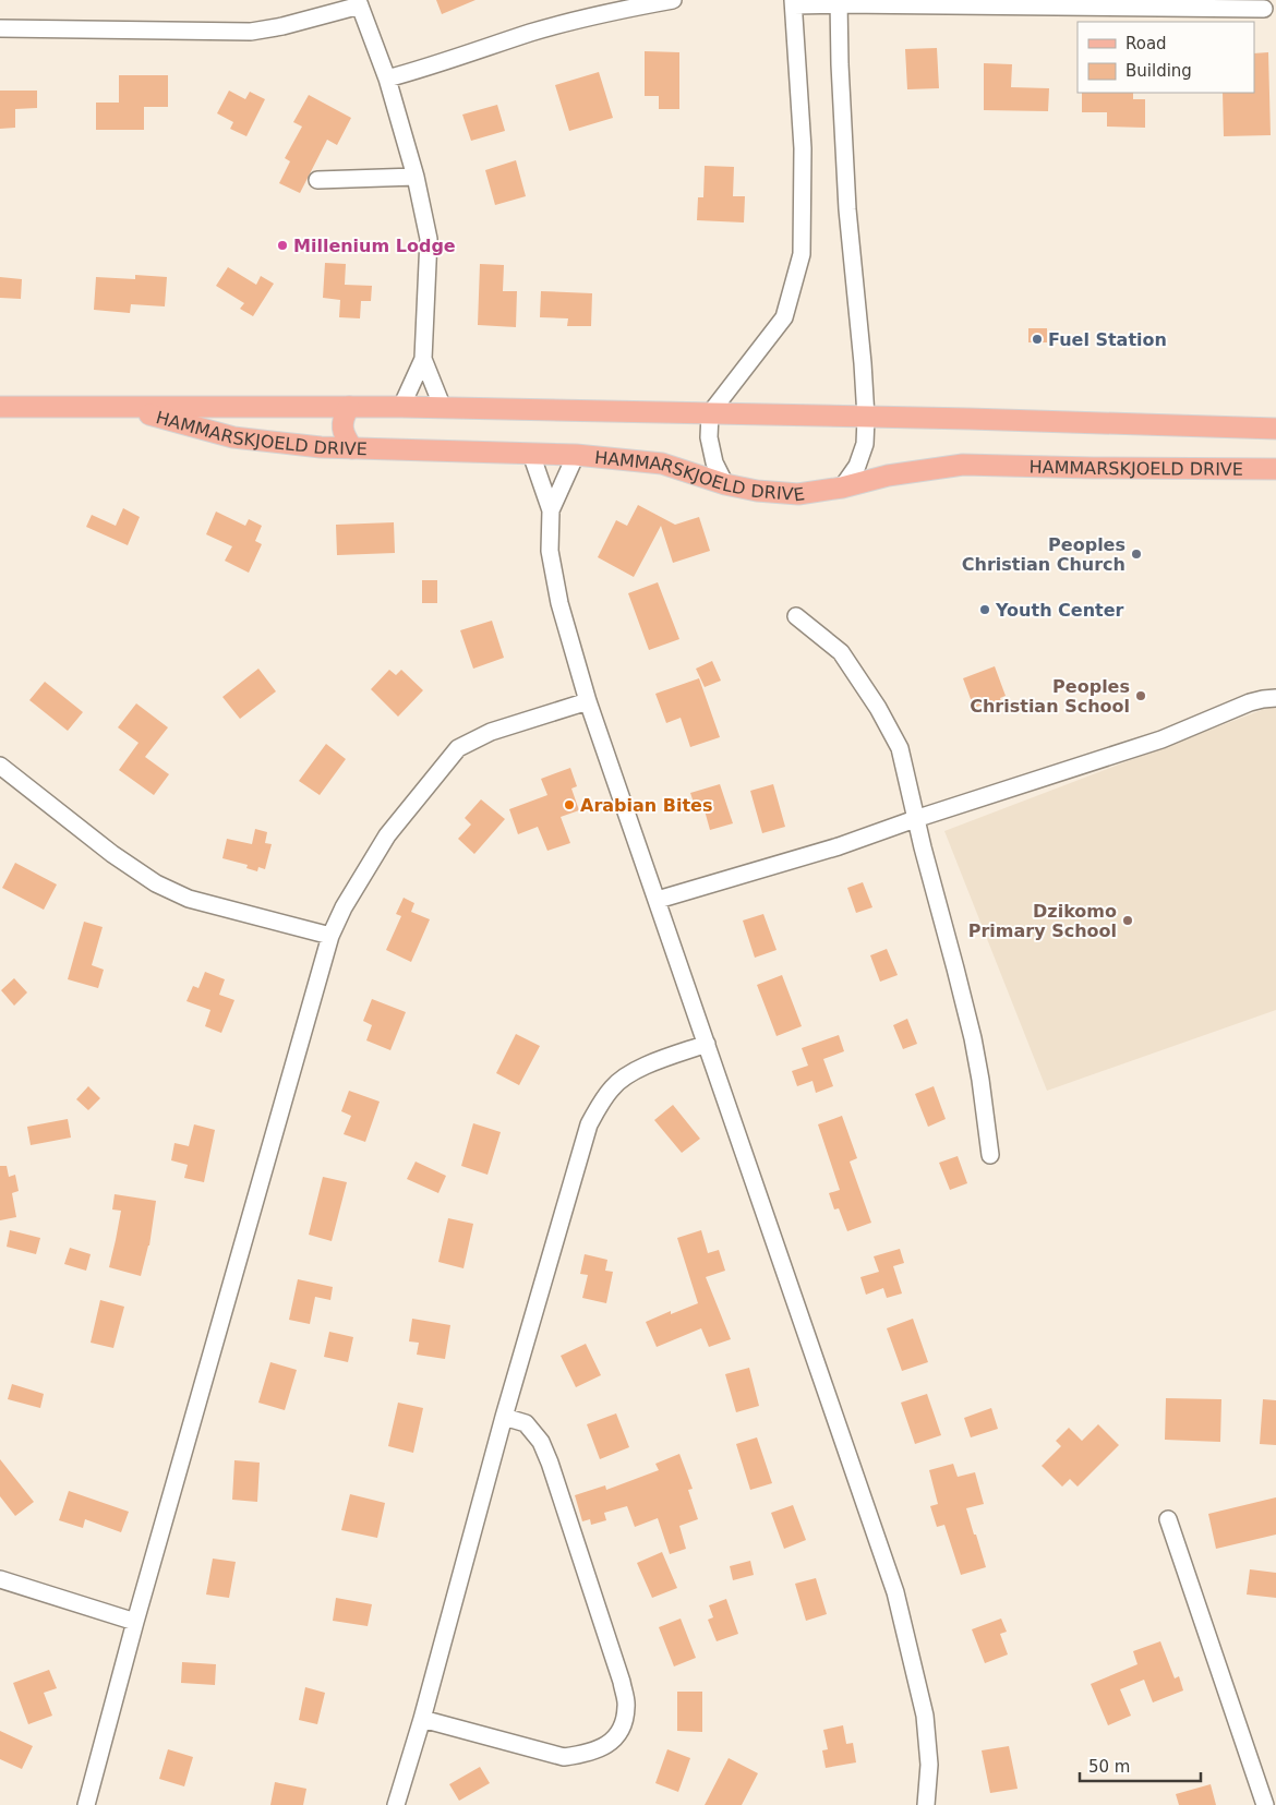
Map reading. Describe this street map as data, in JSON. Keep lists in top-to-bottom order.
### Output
{
  "streets": {
    "main road": ["HAMMARSKJOELD DRIVE"]
  },
  "places": [
    "Millenium Lodge",
    "Fuel Station",
    "Peoples Christian Church",
    "Youth Center",
    "Peoples Christian School",
    "Arabian Bites",
    "Dzikomo Primary School"
  ],
  "legend": ["Road", "Building"],
  "scale_bar": "50 m"
}
